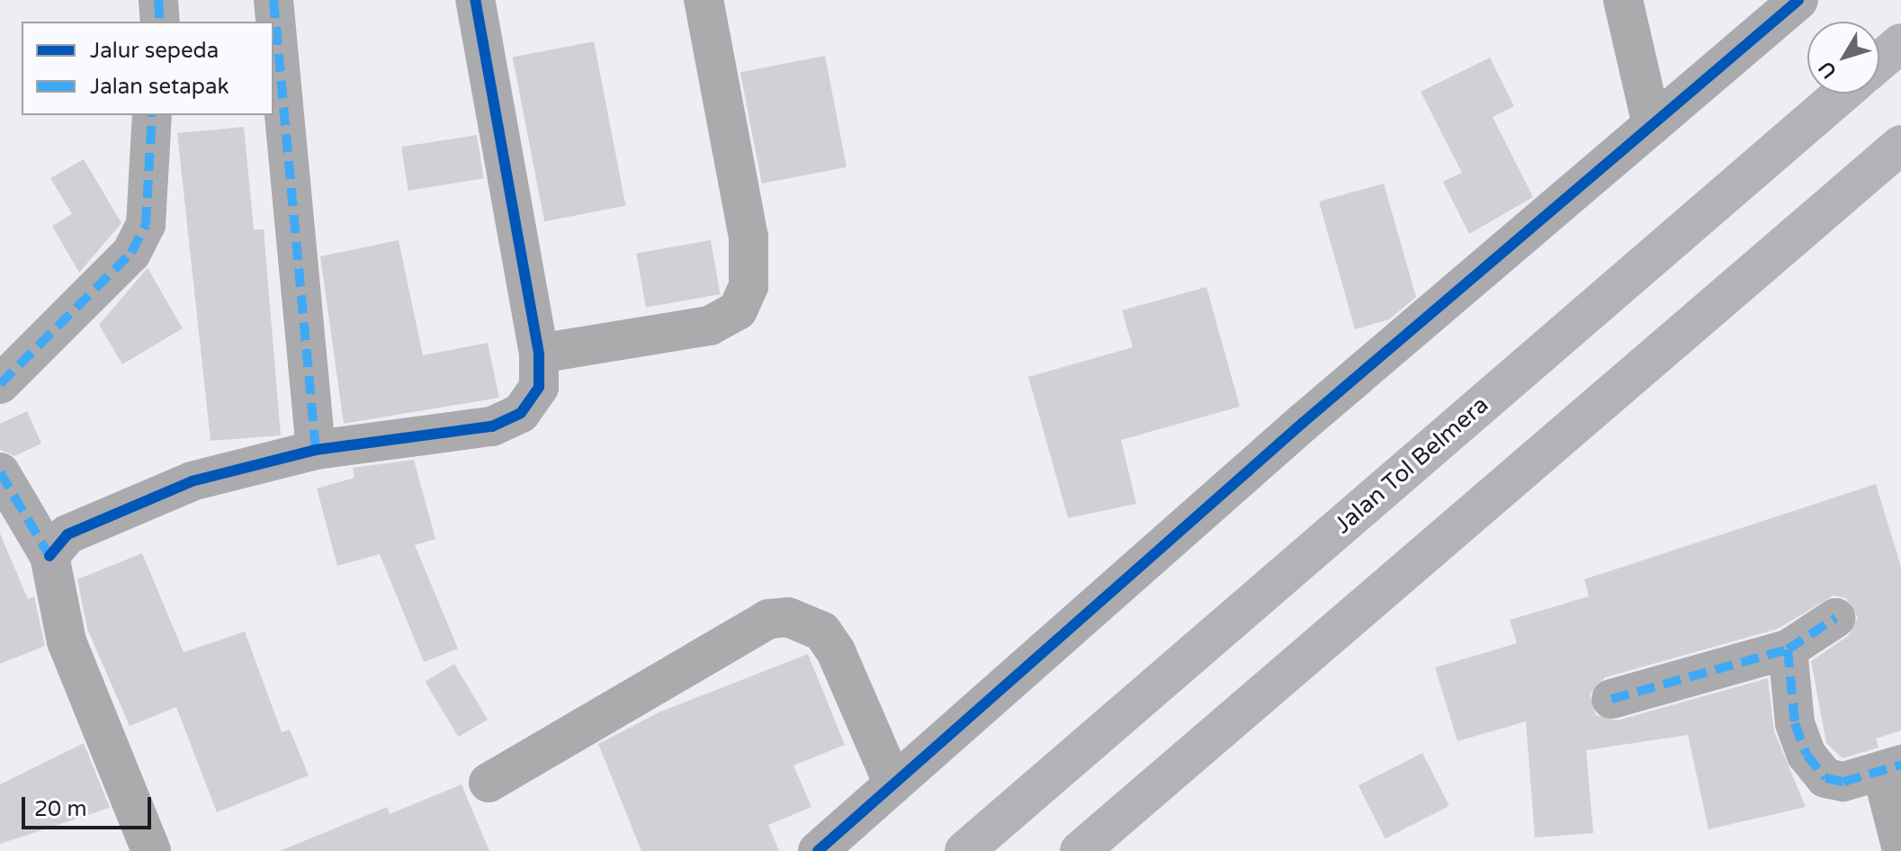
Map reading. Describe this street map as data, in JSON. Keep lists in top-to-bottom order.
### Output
{
  "streets": {
    "highway": ["Jalan Tol Belmera"]
  },
  "legend": ["Jalur sepeda", "Jalan setapak"],
  "scale_bar": "20 m",
  "north": "bottom left"
}
